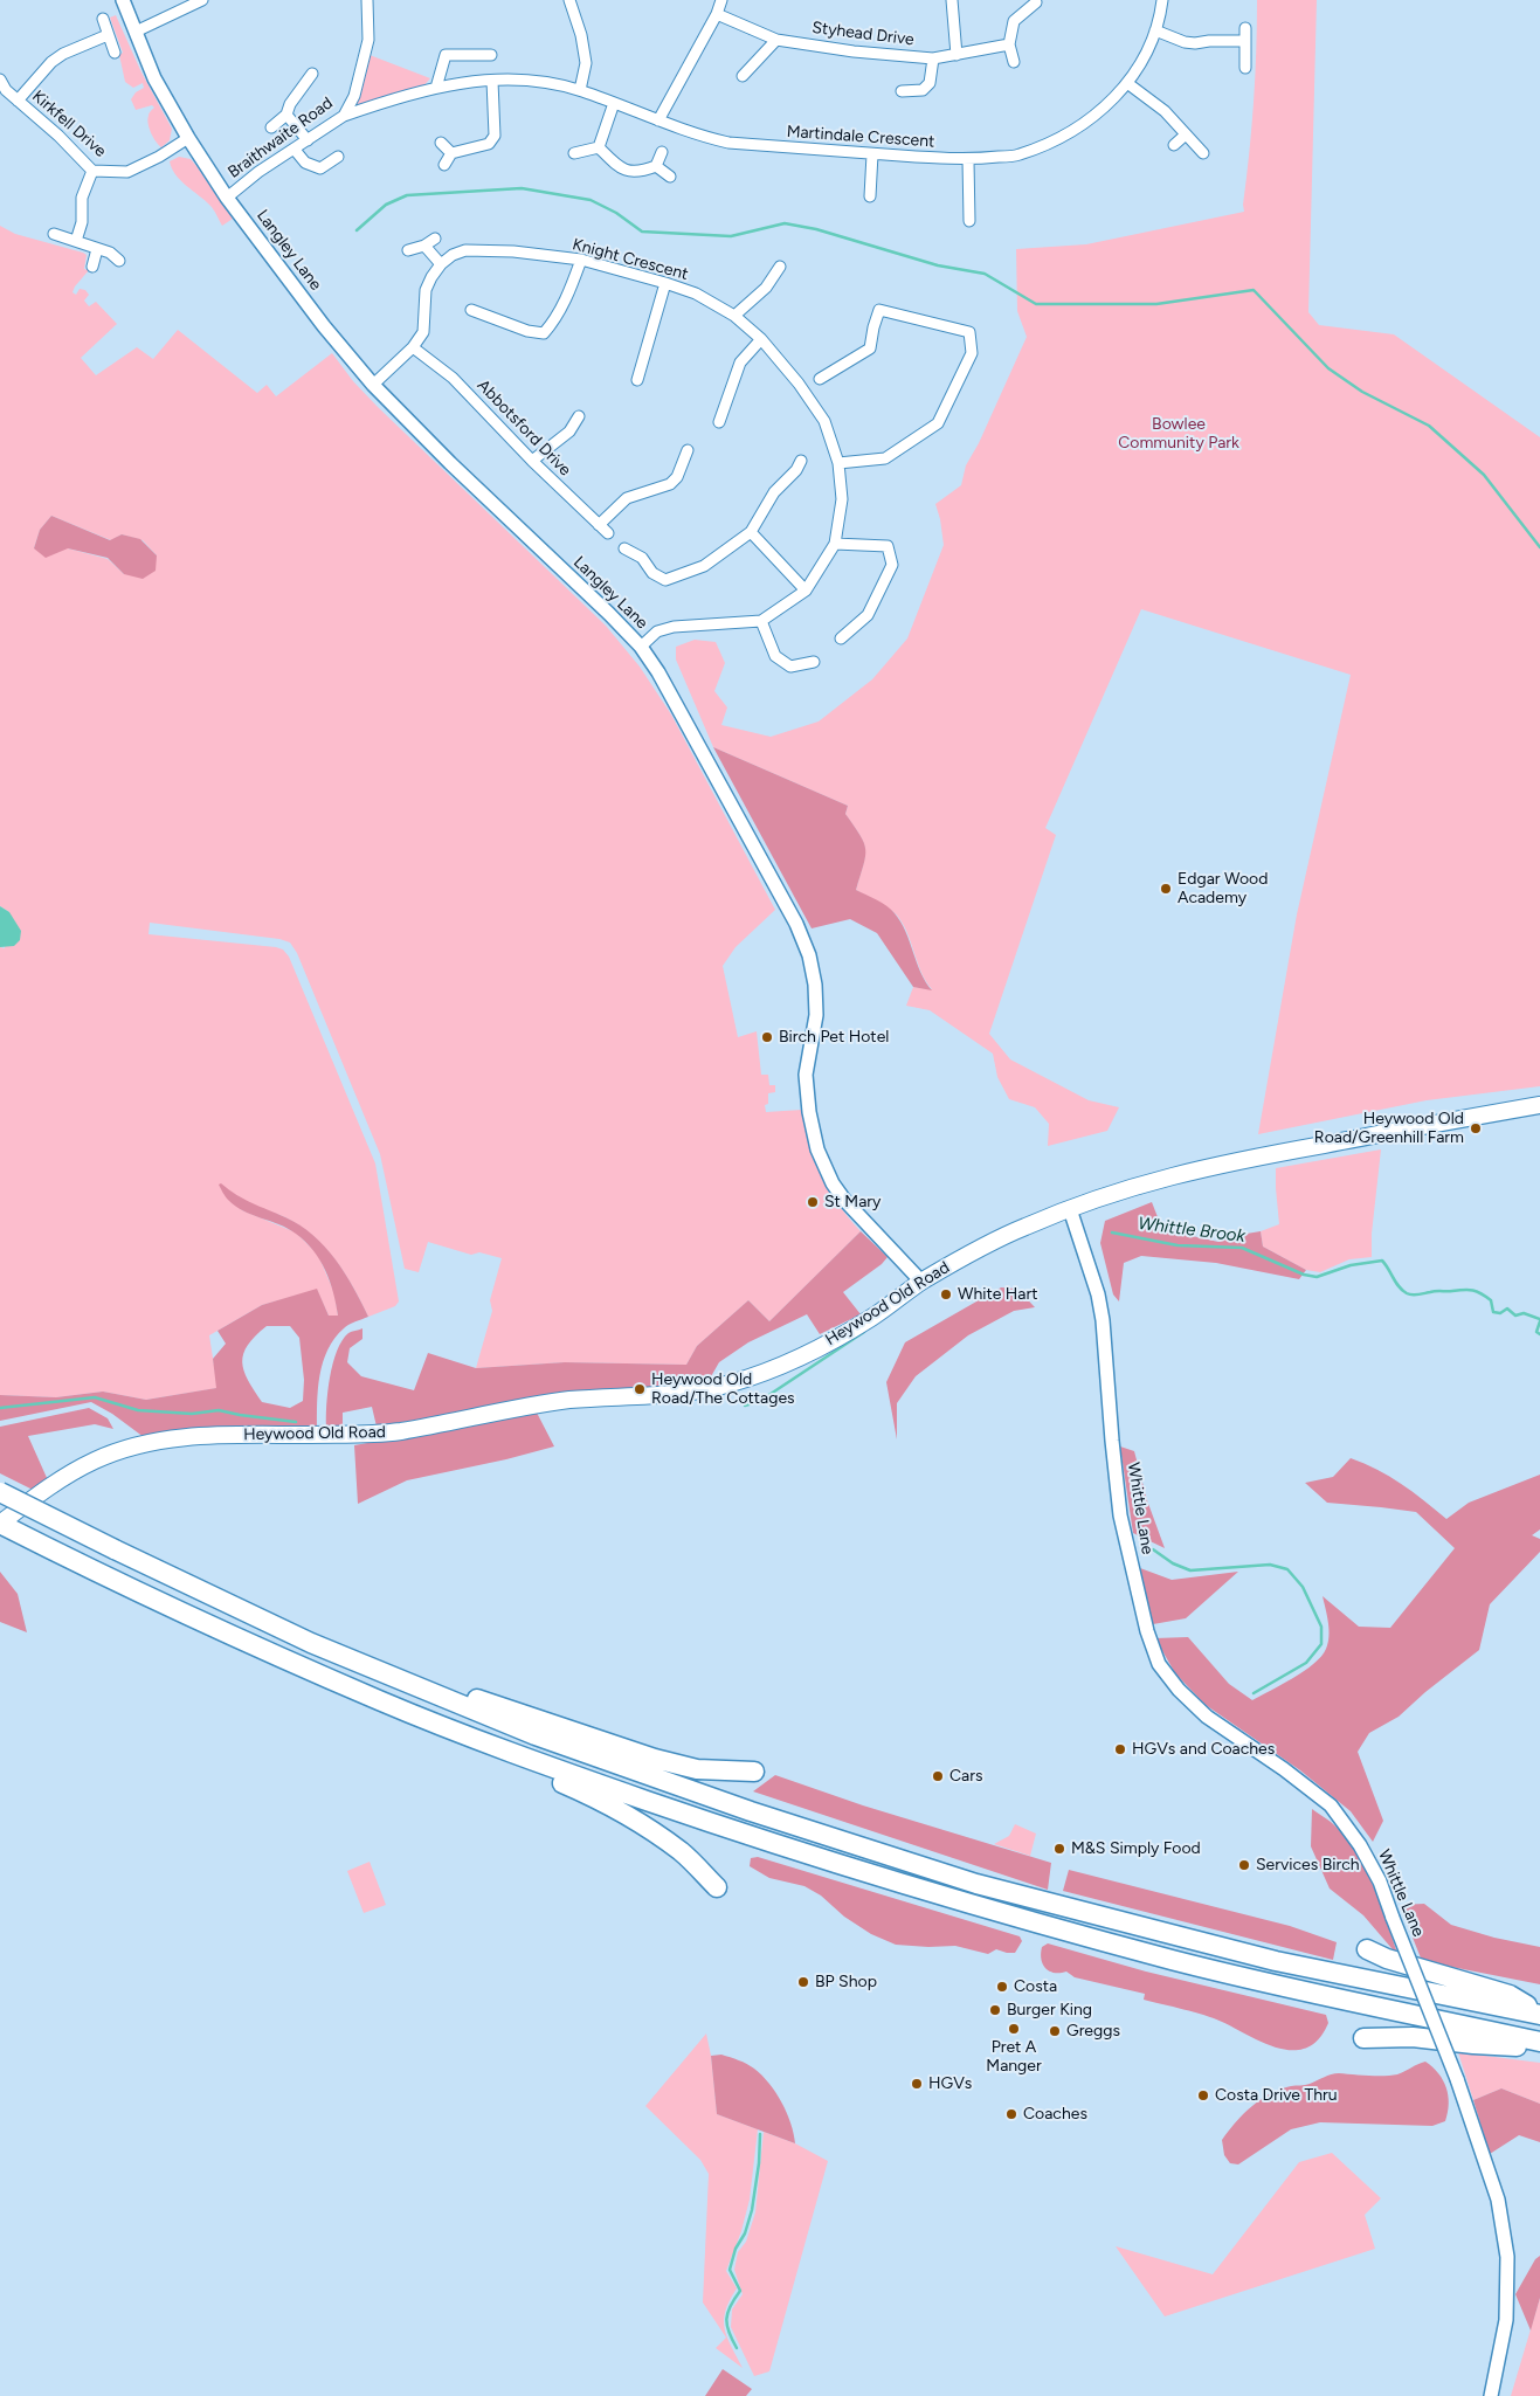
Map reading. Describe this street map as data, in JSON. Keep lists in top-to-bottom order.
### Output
{
  "streets": {
    "main road": ["Heywood Old Road"],
    "street": [
      "Styhead Drive",
      "Kirkfell Drive",
      "Martindale Crescent",
      "Braithwaite Road",
      "Langley Lane",
      "Knight Crescent",
      "Abbotsford Drive",
      "Whittle Lane"
    ]
  },
  "crossings": [
    ["Kirkfell Drive", "Langley Lane"],
    ["Martindale Crescent", "Braithwaite Road"],
    ["Braithwaite Road", "Langley Lane"],
    ["Langley Lane", "Heywood Old Road"],
    ["Heywood Old Road", "Whittle Lane"]
  ],
  "water": ["Whittle Brook"],
  "parks": ["Bowlee Community Park"],
  "places": [
    "Edgar Wood Academy",
    "Birch Pet Hotel",
    "Heywood Old Road/Greenhill Farm",
    "St Mary",
    "White Hart",
    "Heywood Old Road/The Cottages",
    "HGVs and Coaches",
    "Cars",
    "M&S Simply Food",
    "Services Birch",
    "BP Shop",
    "Costa",
    "Burger King",
    "Pret A Manger",
    "Greggs",
    "HGVs",
    "Costa Drive Thru",
    "Coaches"
  ]
}
